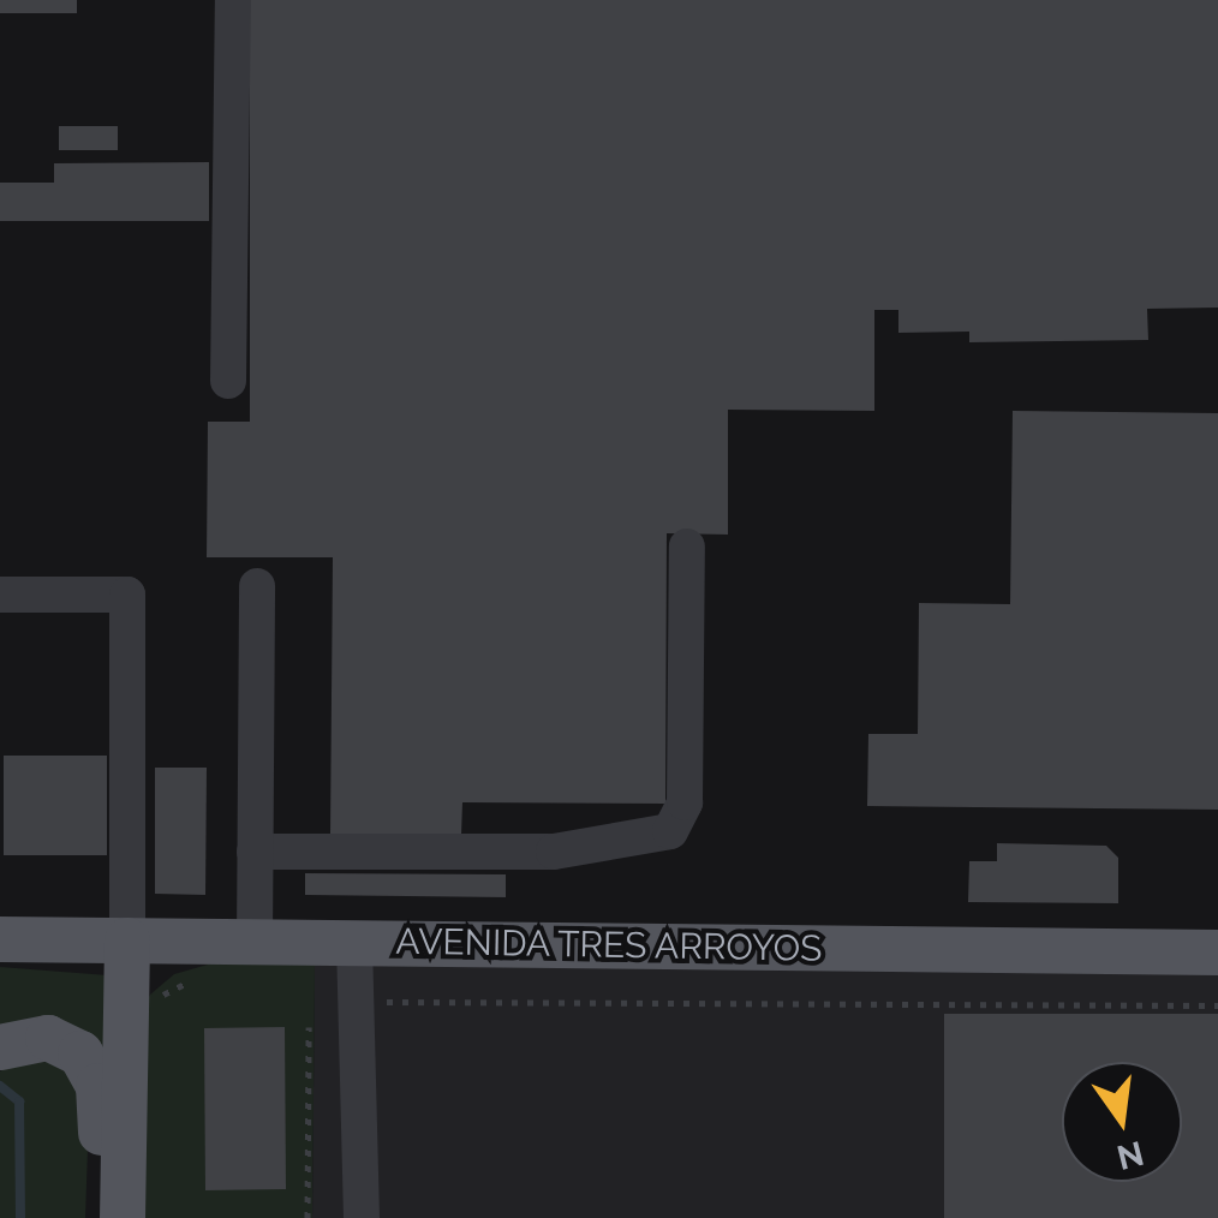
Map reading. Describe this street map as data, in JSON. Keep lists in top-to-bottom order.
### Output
{
  "streets": {
    "main road": ["AVENIDA TRES ARROYOS"]
  },
  "north": "bottom"
}
